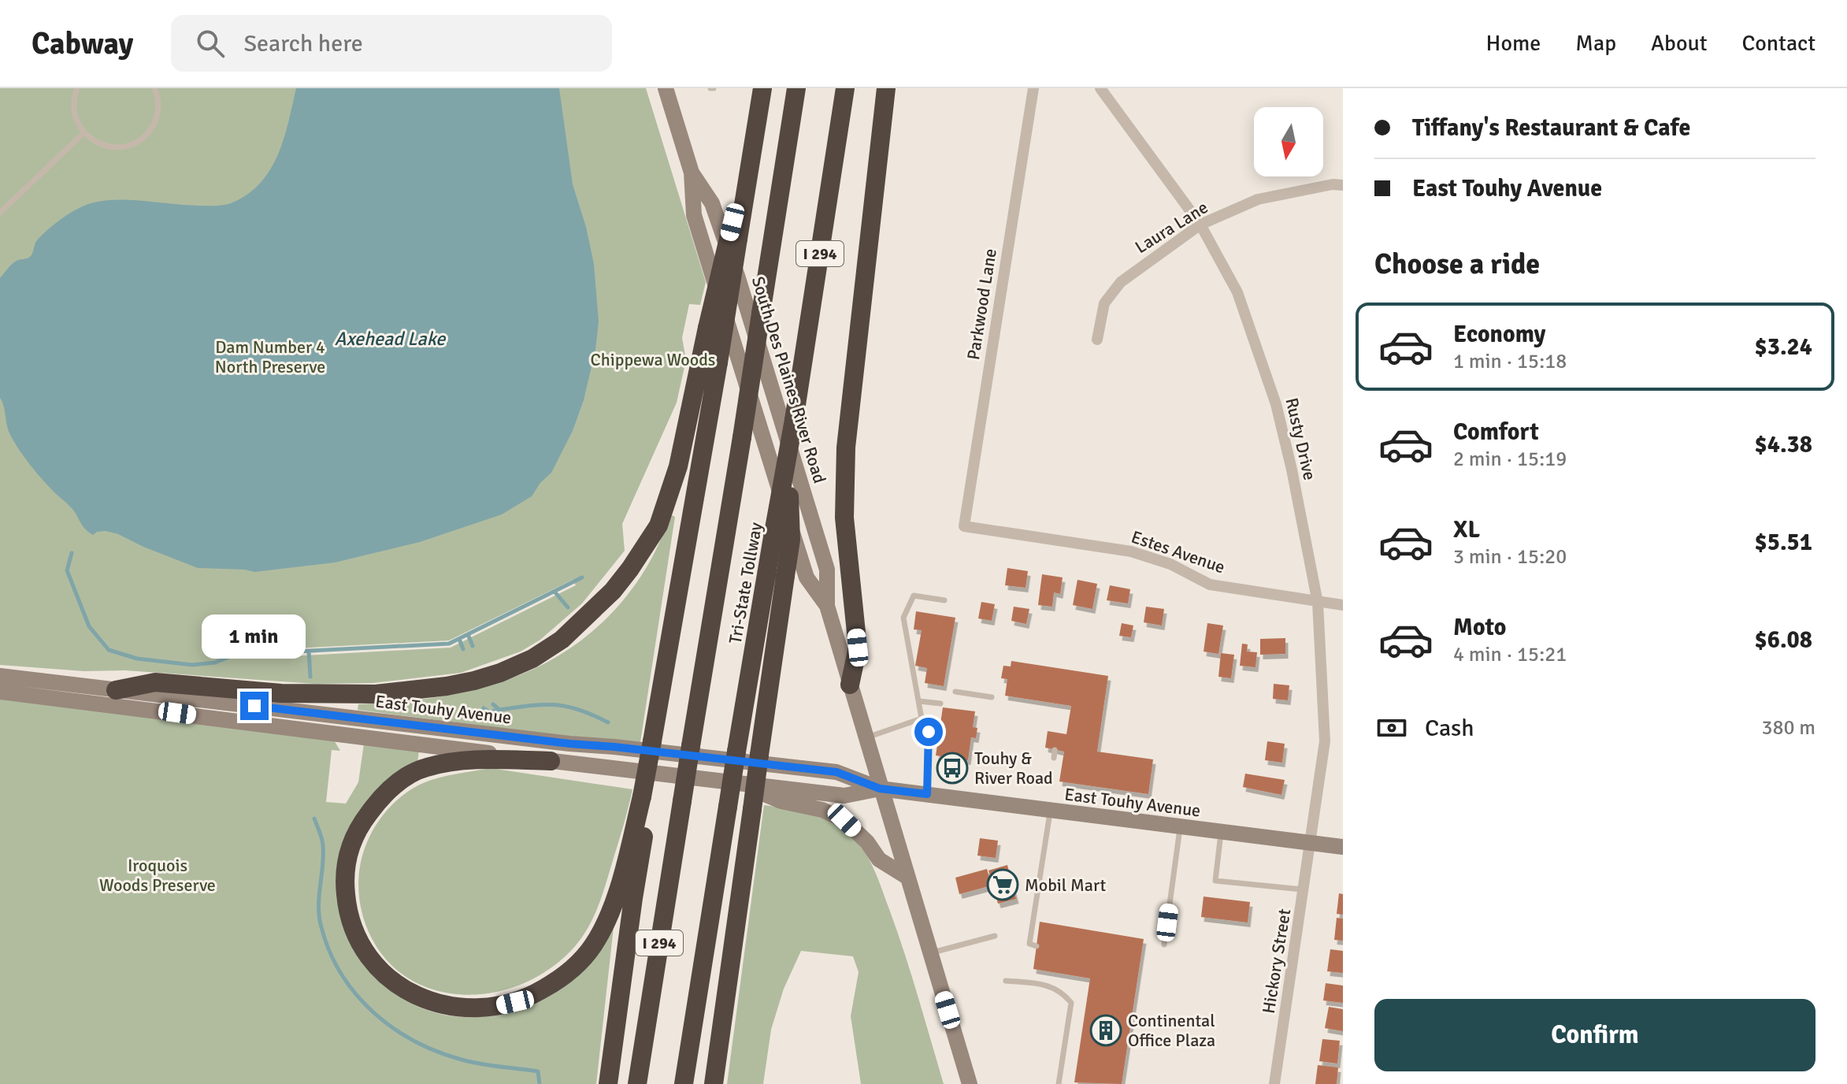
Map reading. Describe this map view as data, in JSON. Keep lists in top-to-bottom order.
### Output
{
  "streets": {
    "highway": ["I 294", "Tri-State Tollway"],
    "main road": ["South Des Plaines River Road", "East Touhy Avenue"],
    "street": [
      "Laura Lane",
      "Parkwood Lane",
      "Rusty Drive",
      "Estes Avenue",
      "Hickory Street"
    ]
  },
  "crossings": [
    ["Laura Lane", "Rusty Drive"],
    ["Parkwood Lane", "Estes Avenue"],
    ["South Des Plaines River Road", "East Touhy Avenue"],
    ["Rusty Drive", "Estes Avenue"],
    ["Rusty Drive", "East Touhy Avenue"],
    ["Rusty Drive", "Hickory Street"],
    ["East Touhy Avenue", "Hickory Street"]
  ],
  "water": ["Axehead Lake"],
  "parks": ["Dam Number 4 North Preserve", "Chippewa Woods", "Iroquois Woods Preserve"],
  "places": {
    "bus stop": ["Touhy & River Road"],
    "supermarket": ["Mobil Mart"],
    "building": ["Continental Office Plaza"]
  },
  "north": "bottom",
  "page": {
    "header": "Cabway",
    "search": "Search here",
    "nav": [
      "Home",
      "Map",
      "About",
      "Contact"
    ],
    "banner": ["Tiffany's Restaurant & Cafe", "East Touhy Avenue"],
    "heading": "Choose a ride",
    "list": [
      {
        "name": "Economy",
        "note": "1 min · 15:18",
        "value": "$3.24"
      },
      {
        "name": "Comfort",
        "note": "2 min · 15:19",
        "value": "$4.38"
      },
      {
        "name": "XL",
        "note": "3 min · 15:20",
        "value": "$5.51"
      },
      {
        "name": "Moto",
        "note": "4 min · 15:21",
        "value": "$6.08"
      }
    ],
    "bubble": "1 min",
    "pay": ["Cash", "380 m"],
    "buttons": "Confirm"
  }
}
